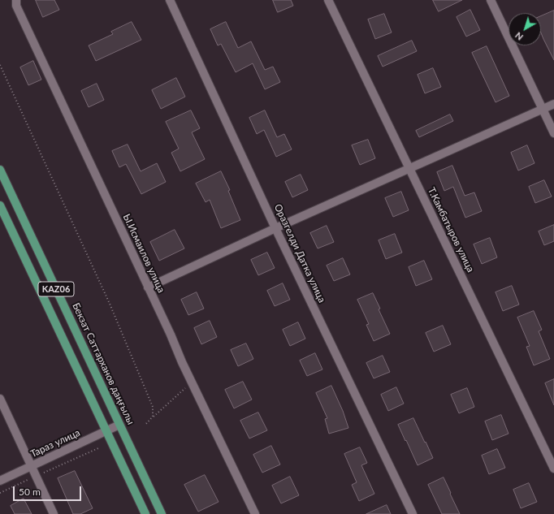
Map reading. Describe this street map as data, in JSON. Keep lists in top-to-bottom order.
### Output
{
  "streets": {
    "main road": ["KАZ06", "Бекзат Саттарханов даңғылы"],
    "street": [
      "Т.Камбатыров улица",
      "Ы.Исмаилов улица",
      "Оразгелди Датка улица",
      "Тараз улица"
    ]
  },
  "crossings": [
    ["KАZ06", "Тараз улица"],
    ["Бекзат Саттарханов даңғылы", "Тараз улица"]
  ],
  "scale_bar": "50 m",
  "north": "bottom left"
}
